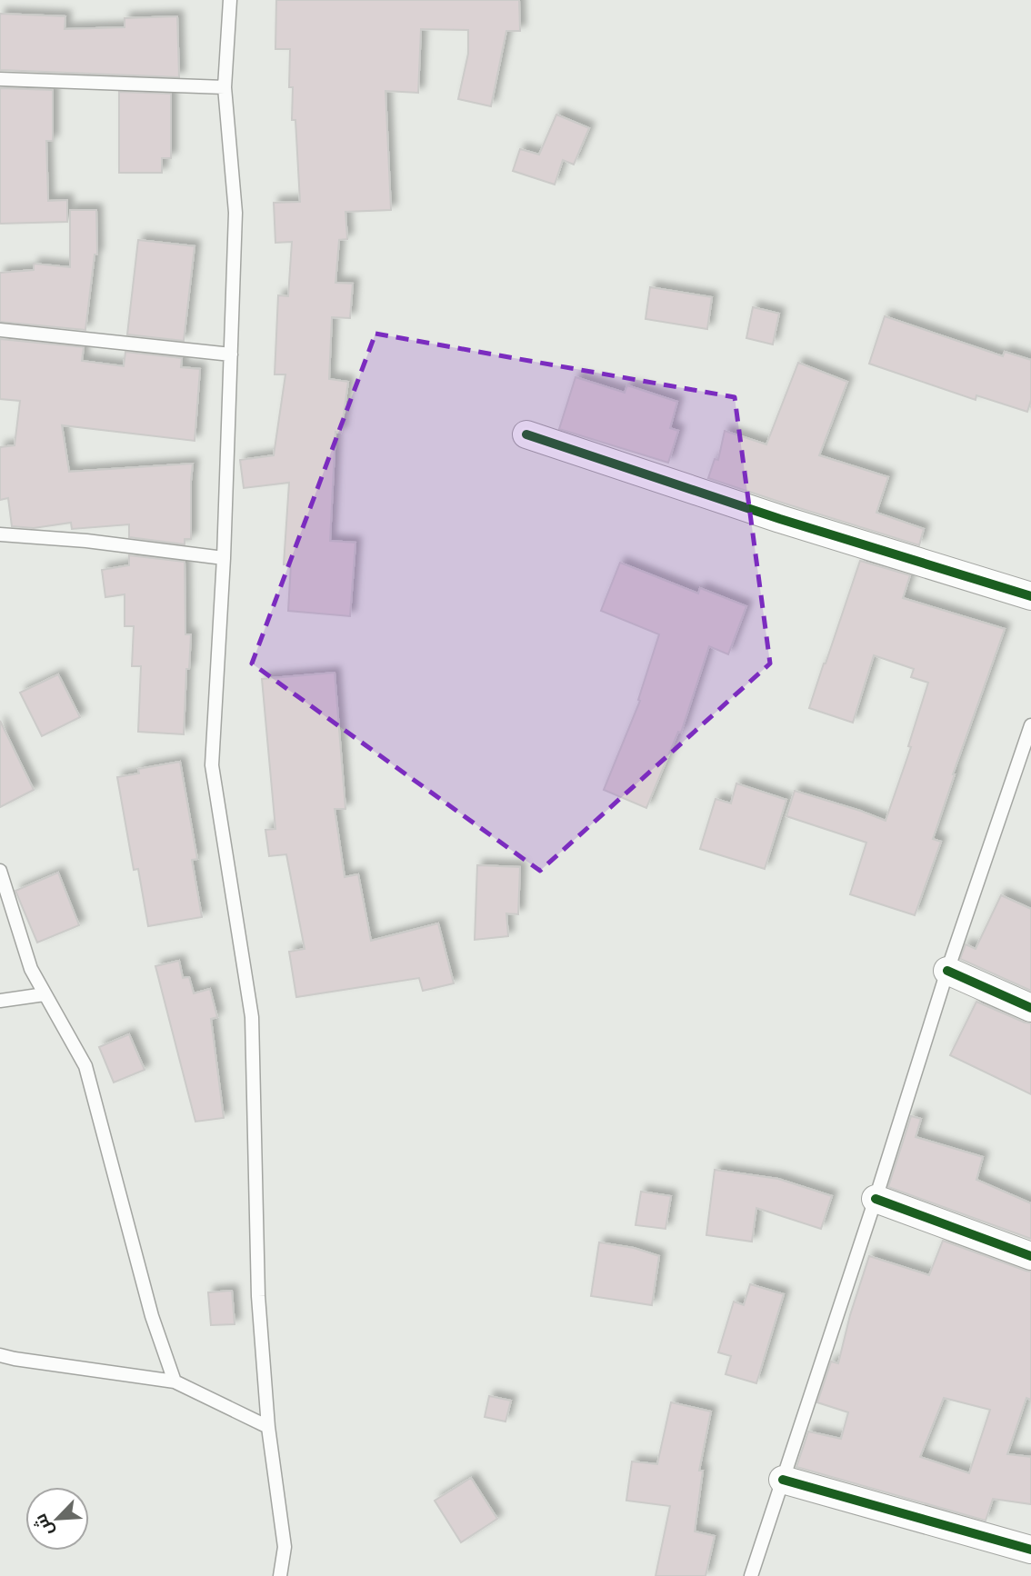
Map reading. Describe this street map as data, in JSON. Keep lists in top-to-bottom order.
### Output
{
  "north": "bottom left"
}
